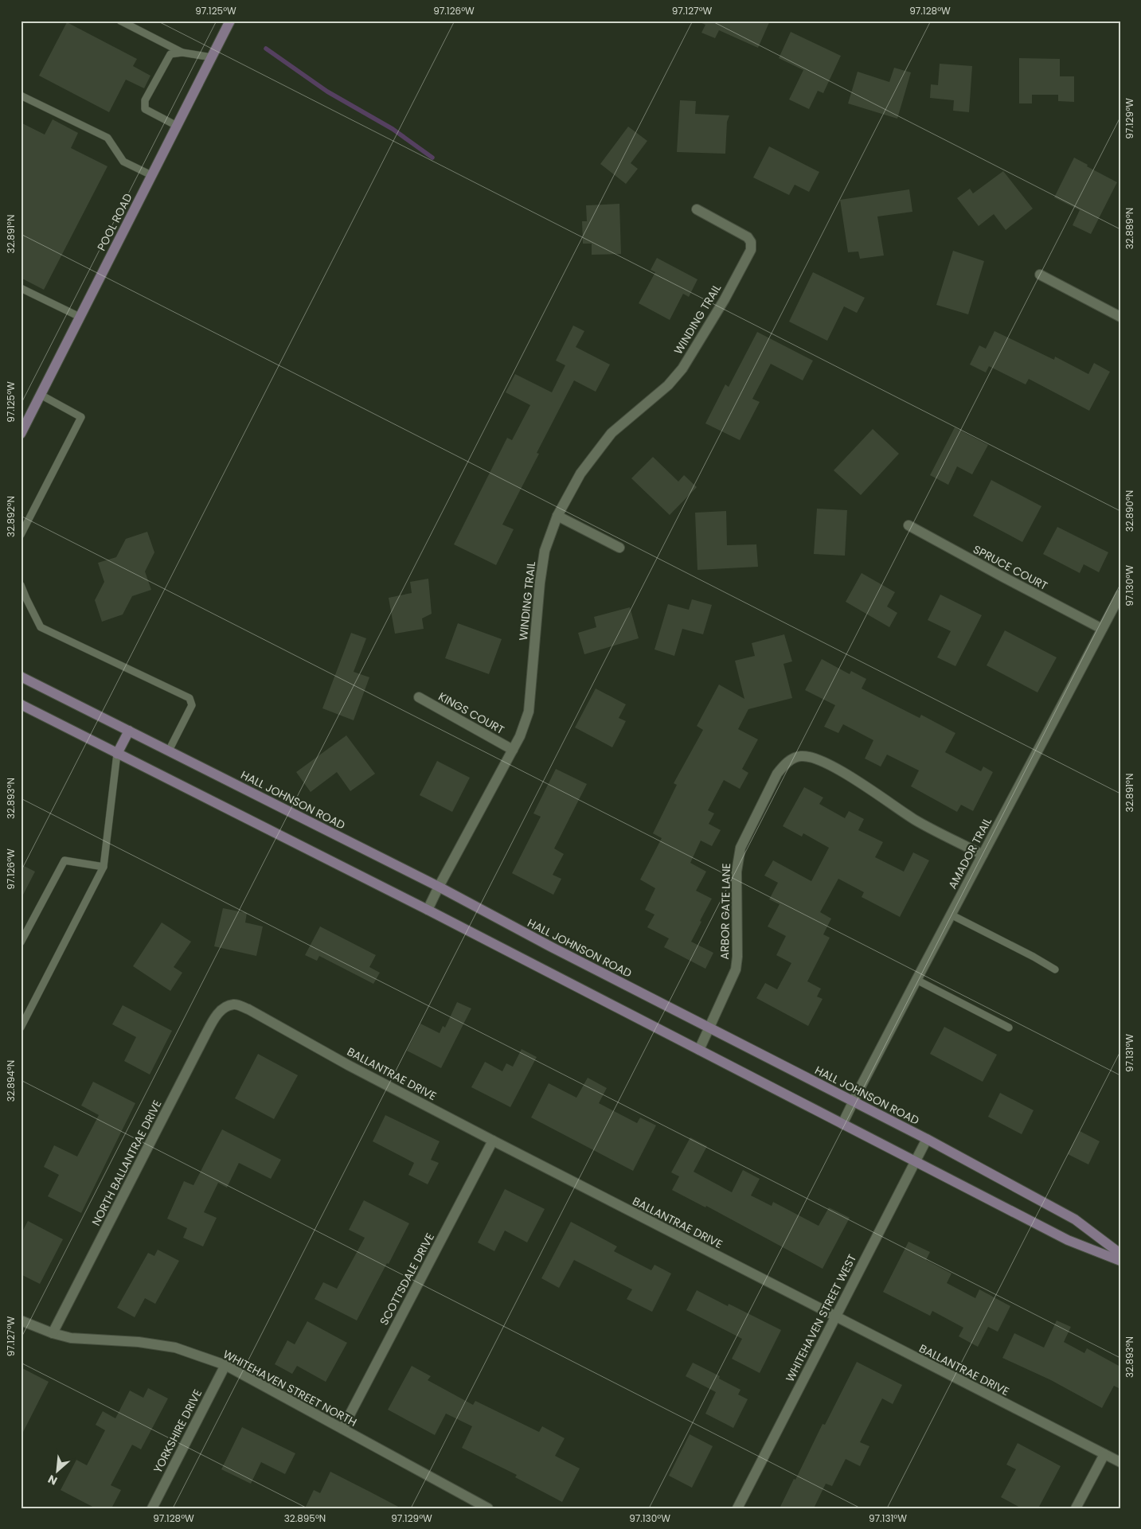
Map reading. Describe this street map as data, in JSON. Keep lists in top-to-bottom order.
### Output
{
  "streets": {
    "main road": ["POOL ROAD", "HALL JOHNSON ROAD"],
    "street": [
      "WINDING TRAIL",
      "SPRUCE COURT",
      "KINGS COURT",
      "AMADOR TRAIL",
      "ARBOR GATE LANE",
      "BALLANTRAE DRIVE",
      "NORTH BALLANTRAE DRIVE",
      "SCOTTSDALE DRIVE",
      "WHITEHAVEN STREET WEST",
      "WHITEHAVEN STREET NORTH",
      "YORKSHIRE DRIVE"
    ]
  },
  "crossings": [
    ["WINDING TRAIL", "KINGS COURT"],
    ["WINDING TRAIL", "HALL JOHNSON ROAD"],
    ["SPRUCE COURT", "AMADOR TRAIL"],
    ["HALL JOHNSON ROAD", "AMADOR TRAIL"],
    ["HALL JOHNSON ROAD", "ARBOR GATE LANE"],
    ["HALL JOHNSON ROAD", "WHITEHAVEN STREET WEST"],
    ["AMADOR TRAIL", "ARBOR GATE LANE"],
    ["BALLANTRAE DRIVE", "NORTH BALLANTRAE DRIVE"],
    ["BALLANTRAE DRIVE", "SCOTTSDALE DRIVE"],
    ["BALLANTRAE DRIVE", "WHITEHAVEN STREET WEST"],
    ["NORTH BALLANTRAE DRIVE", "WHITEHAVEN STREET NORTH"],
    ["SCOTTSDALE DRIVE", "WHITEHAVEN STREET NORTH"],
    ["WHITEHAVEN STREET NORTH", "YORKSHIRE DRIVE"]
  ],
  "north": "bottom left",
  "coordinates": [
    "97.125°W",
    "97.126°W",
    "97.127°W",
    "97.128°W",
    "97.129°W",
    "32.889°N",
    "32.891°N",
    "32.890°N",
    "32.892°N",
    "97.130°W",
    "32.893°N",
    "97.131°W",
    "32.894°N",
    "32.895°N"
  ]
}
